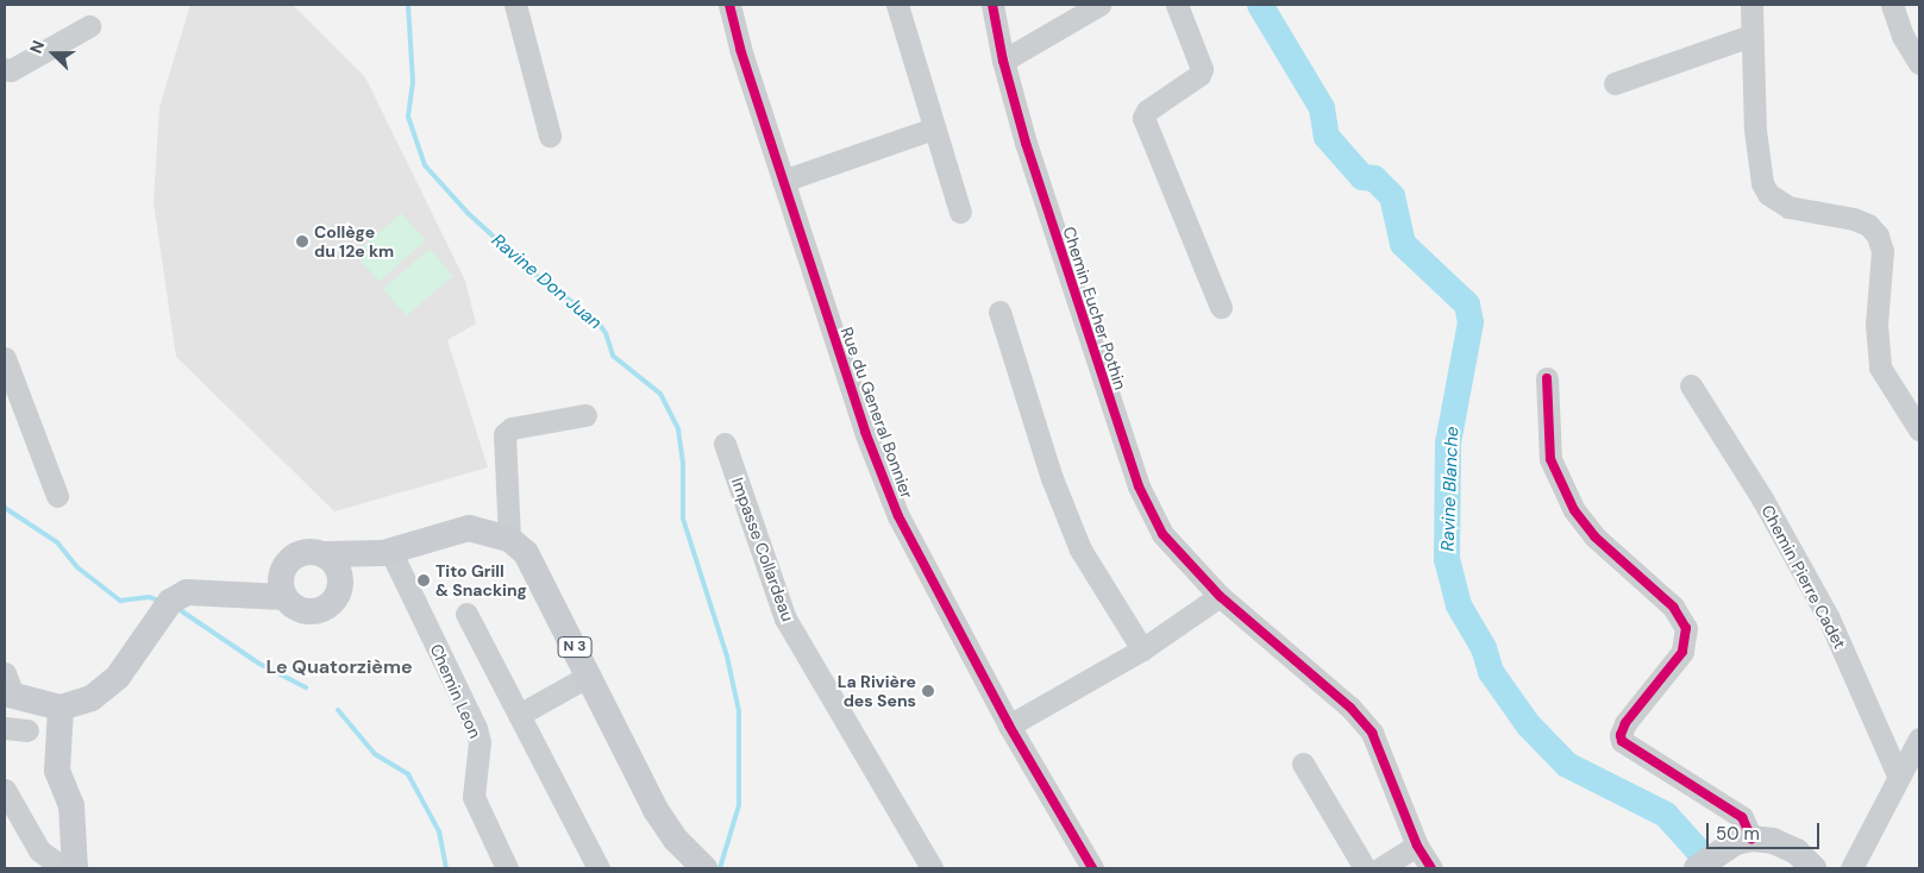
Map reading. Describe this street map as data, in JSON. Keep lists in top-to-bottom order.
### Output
{
  "streets": {
    "main road": ["N 3"],
    "street": [
      "Chemin Eucher Pothin",
      "Rue du General Bonnier",
      "Impasse Collardeau",
      "Chemin Pierre Cadet",
      "Chemin Leon"
    ]
  },
  "districts": ["Le Quatorzième"],
  "water": ["Ravine Don Juan", "Ravine Blanche"],
  "places": ["Collège du 12e km", "Tito Grill & Snacking", "La Rivière des Sens"],
  "scale_bar": "50 m",
  "north": "left"
}
